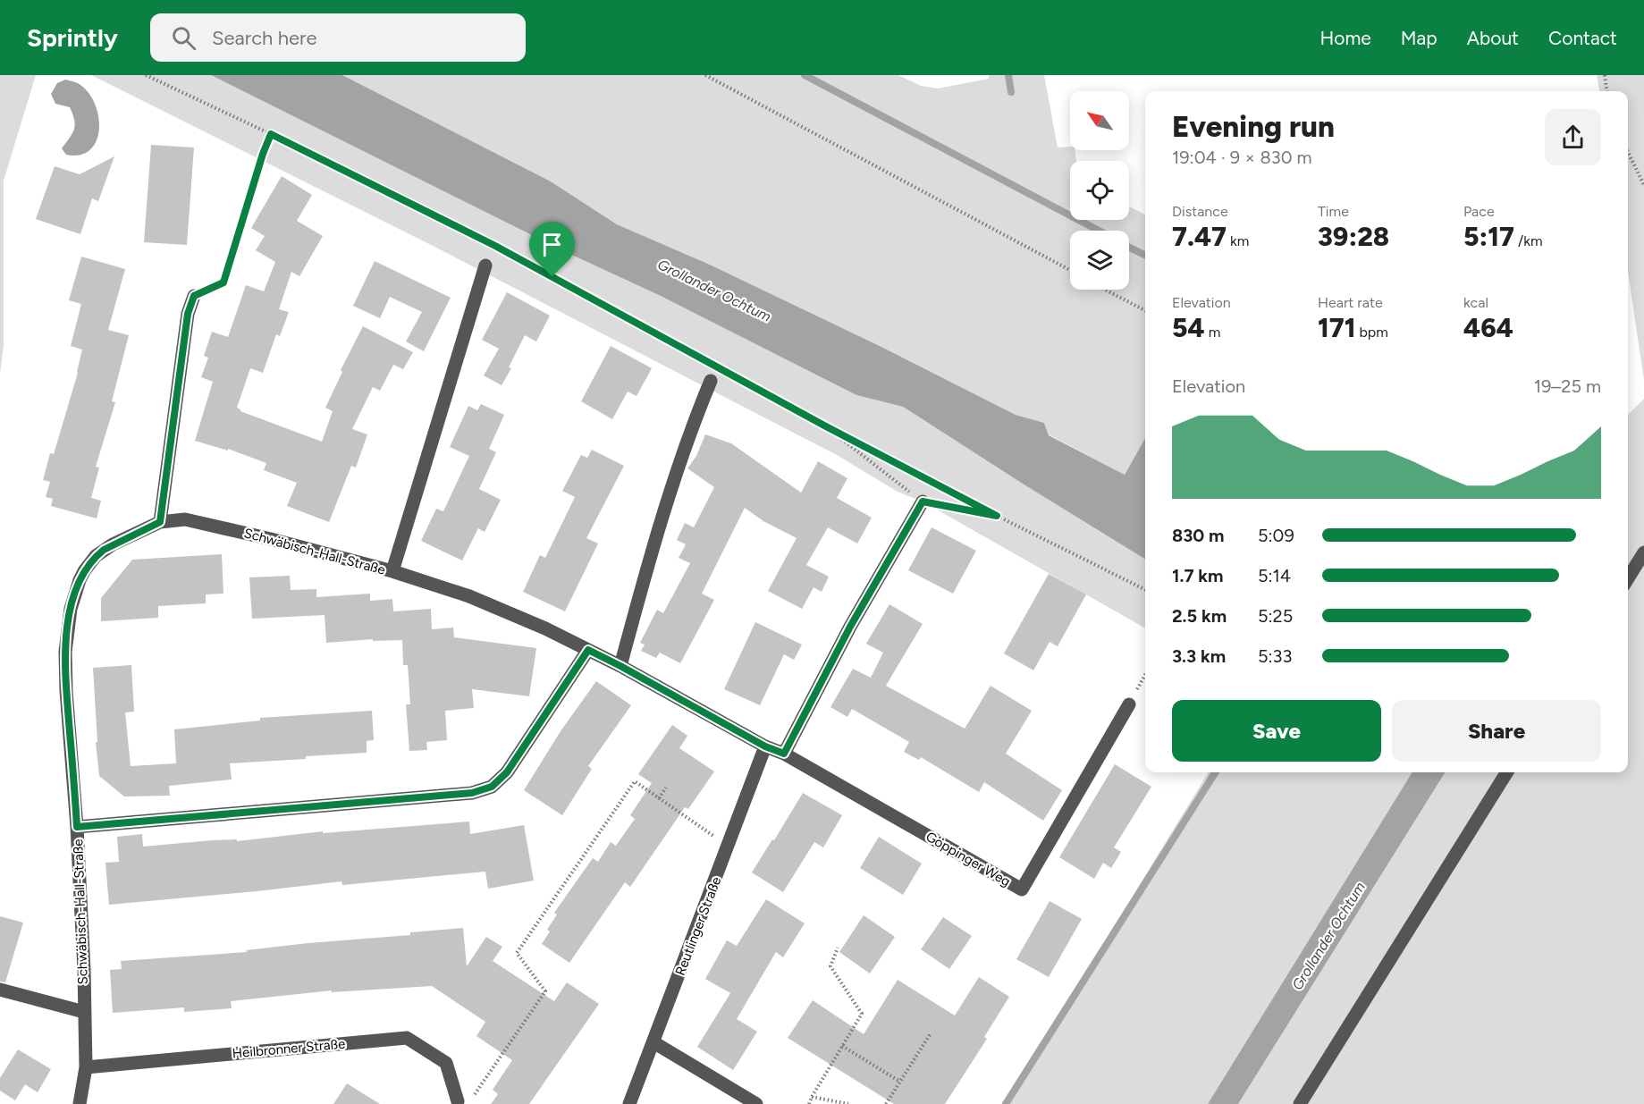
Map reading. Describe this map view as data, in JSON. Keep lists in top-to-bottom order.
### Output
{
  "streets": {
    "street": [
      "Schwäbisch-Hall-Straße",
      "Göppinger Weg",
      "Reutlinger Straße",
      "Heilbronner Straße"
    ]
  },
  "crossings": [
    ["Schwäbisch-Hall-Straße", "Göppinger Weg"],
    ["Schwäbisch-Hall-Straße", "Reutlinger Straße"],
    ["Schwäbisch-Hall-Straße", "Heilbronner Straße"]
  ],
  "water": ["Grollander Ochtum"],
  "north": "top left",
  "page": {
    "header": "Sprintly",
    "search": "Search here",
    "nav": [
      "Home",
      "Map",
      "About",
      "Contact"
    ],
    "heading": ["Evening run", "19:04 · 9 × 830 m"],
    "stats": [
      ["Distance", "7.47 km"],
      ["Time", "39:28"],
      ["Pace", "5:17 /km"],
      ["Elevation", "54 m"],
      ["Heart rate", "171 bpm"],
      ["kcal", "464"]
    ],
    "chart": ["Elevation", "19–25 m"],
    "list": [
      {
        "name": "830 m",
        "note": "5:09"
      },
      {
        "name": "1.7 km",
        "note": "5:14"
      },
      {
        "name": "2.5 km",
        "note": "5:25"
      },
      {
        "name": "3.3 km",
        "note": "5:33"
      }
    ],
    "buttons": ["Save", "Share"]
  }
}
